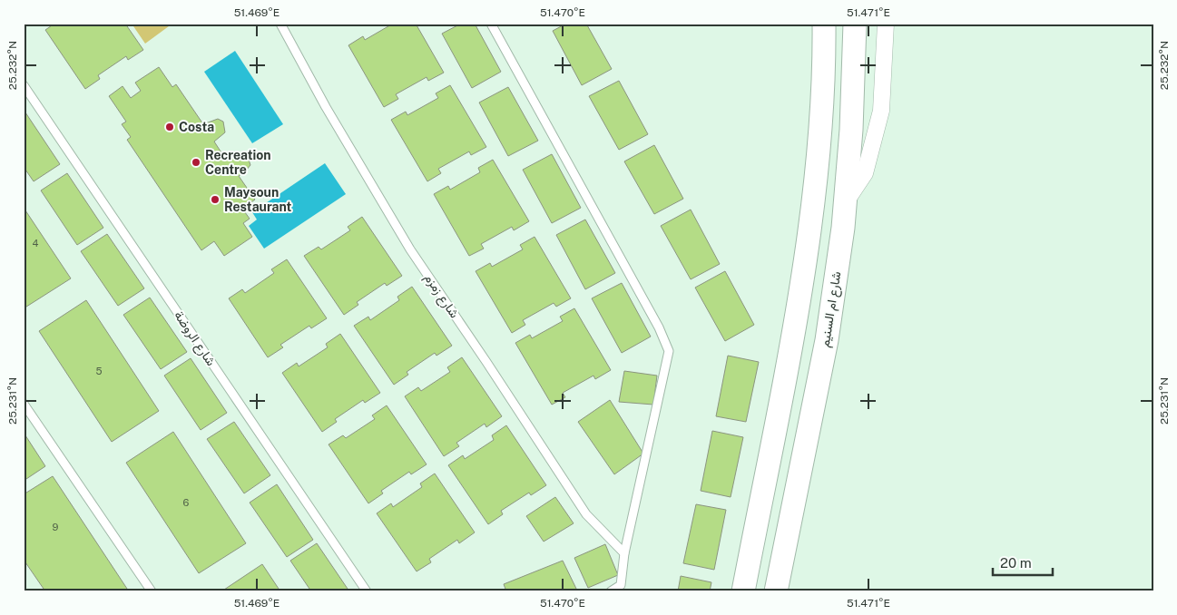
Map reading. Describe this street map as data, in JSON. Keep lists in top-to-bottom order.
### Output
{
  "streets": {
    "main road": ["شارع ام السنيم"],
    "lane": ["شارع زمزم", "شارع الروضة"]
  },
  "places": ["Costa", "Recreation Centre", "Maysoun Restaurant"],
  "house_numbers": [
    "4",
    "5",
    "6",
    "9"
  ],
  "scale_bar": "20 m",
  "coordinates": [
    "51.469°E",
    "51.470°E",
    "51.471°E",
    "25.232°N",
    "25.231°N"
  ]
}
